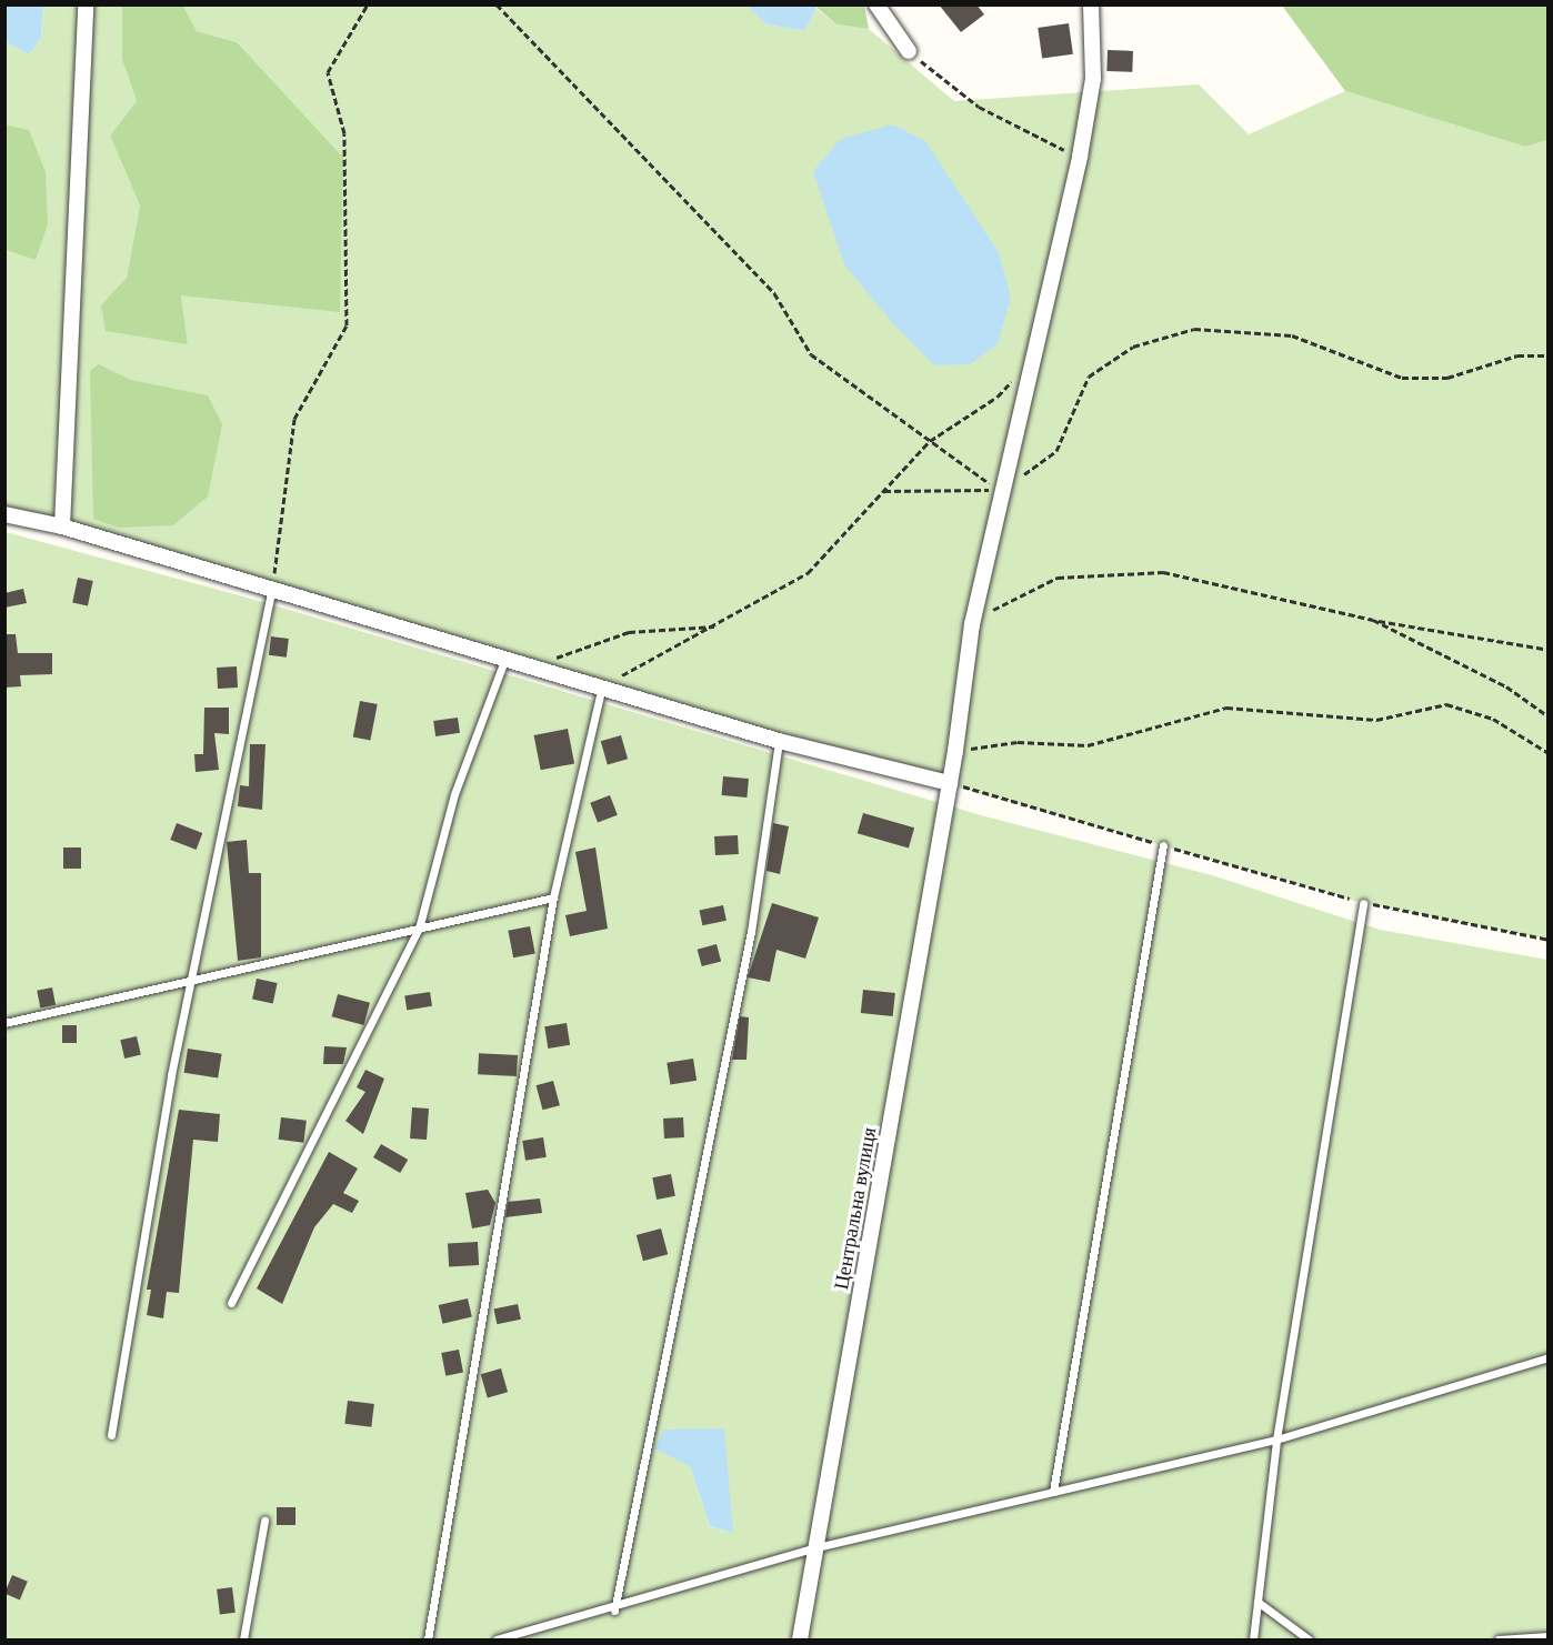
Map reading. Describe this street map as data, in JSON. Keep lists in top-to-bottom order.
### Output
{
  "streets": {
    "street": ["Центральна вулиця"]
  }
}
